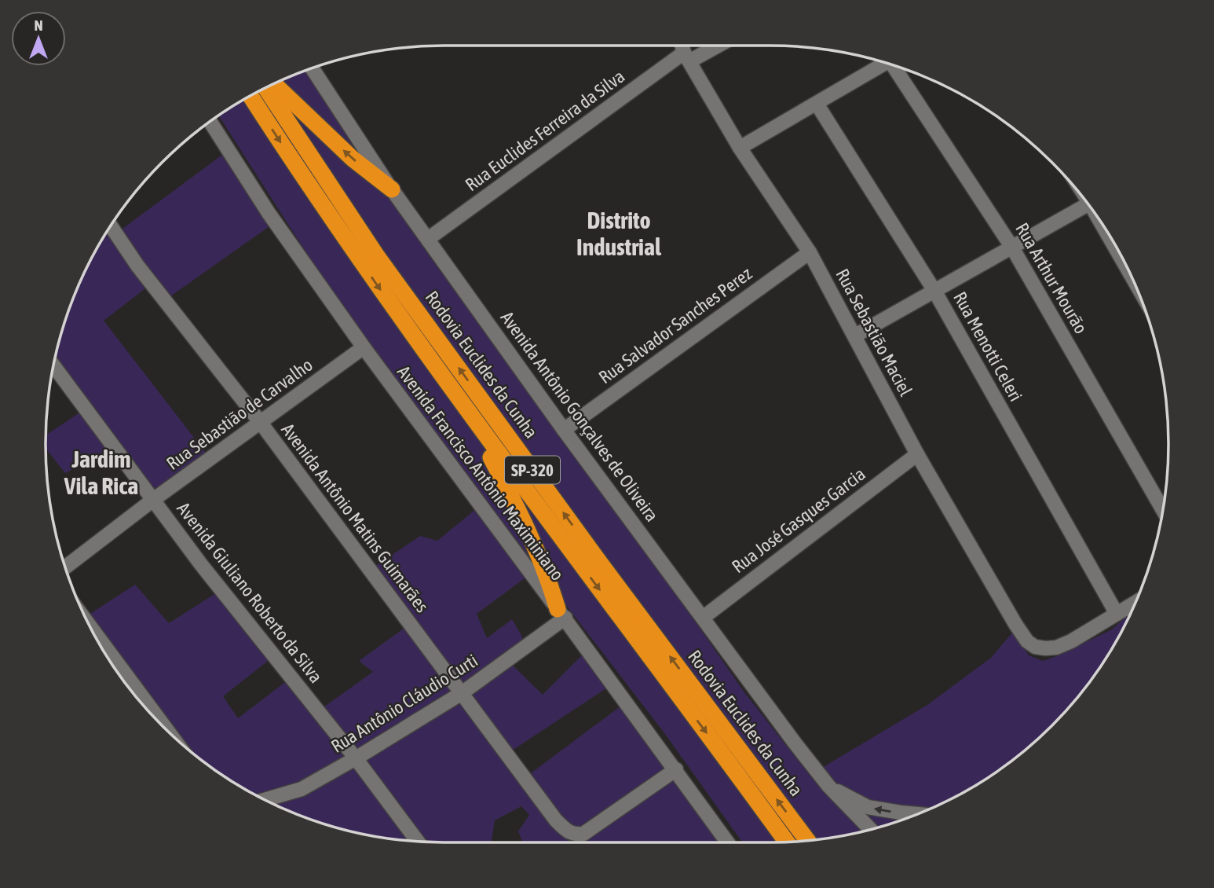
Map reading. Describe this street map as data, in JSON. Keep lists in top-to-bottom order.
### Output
{
  "streets": {
    "highway": ["Rodovia Euclides da Cunha", "SP-320"],
    "street": [
      "Rua Euclides Ferreira da Silva",
      "Rua Arthur Mourão",
      "Rua Salvador Sanches Perez",
      "Rua Sebastião Maciel",
      "Rua Menotti Celeri",
      "Rua Sebastião de Carvalho",
      "Avenida Antônio Gonçalves de Oliveira",
      "Avenida Francisco Antônio Maximiniano",
      "Avenida Antônio Matins Guimarães",
      "Rua José Gasques Garcia",
      "Avenida Giuliano Roberto da Silva",
      "Rua Antônio Cláudio Curti"
    ]
  },
  "crossings": [
    ["Rua Euclides Ferreira da Silva", "Rua Sebastião Maciel"],
    ["Rua Euclides Ferreira da Silva", "Avenida Antônio Gonçalves de Oliveira"],
    ["Rua Salvador Sanches Perez", "Rua Sebastião Maciel"],
    ["Rua Salvador Sanches Perez", "Avenida Antônio Gonçalves de Oliveira"],
    ["Rua Sebastião Maciel", "Rua Menotti Celeri"],
    ["Rua Sebastião Maciel", "Rua José Gasques Garcia"],
    ["Rua Sebastião de Carvalho", "Avenida Francisco Antônio Maximiniano"],
    ["Rua Sebastião de Carvalho", "Avenida Antônio Matins Guimarães"],
    ["Rua Sebastião de Carvalho", "Avenida Giuliano Roberto da Silva"],
    ["Avenida Antônio Gonçalves de Oliveira", "Rua José Gasques Garcia"],
    ["Avenida Francisco Antônio Maximiniano", "Avenida Antônio Matins Guimarães"],
    ["Avenida Francisco Antônio Maximiniano", "Rua Antônio Cláudio Curti"],
    ["Avenida Antônio Matins Guimarães", "Rua Antônio Cláudio Curti"],
    ["Avenida Giuliano Roberto da Silva", "Rua Antônio Cláudio Curti"]
  ],
  "districts": ["Distrito Industrial", "Jardim Vila Rica"],
  "north": "top"
}
